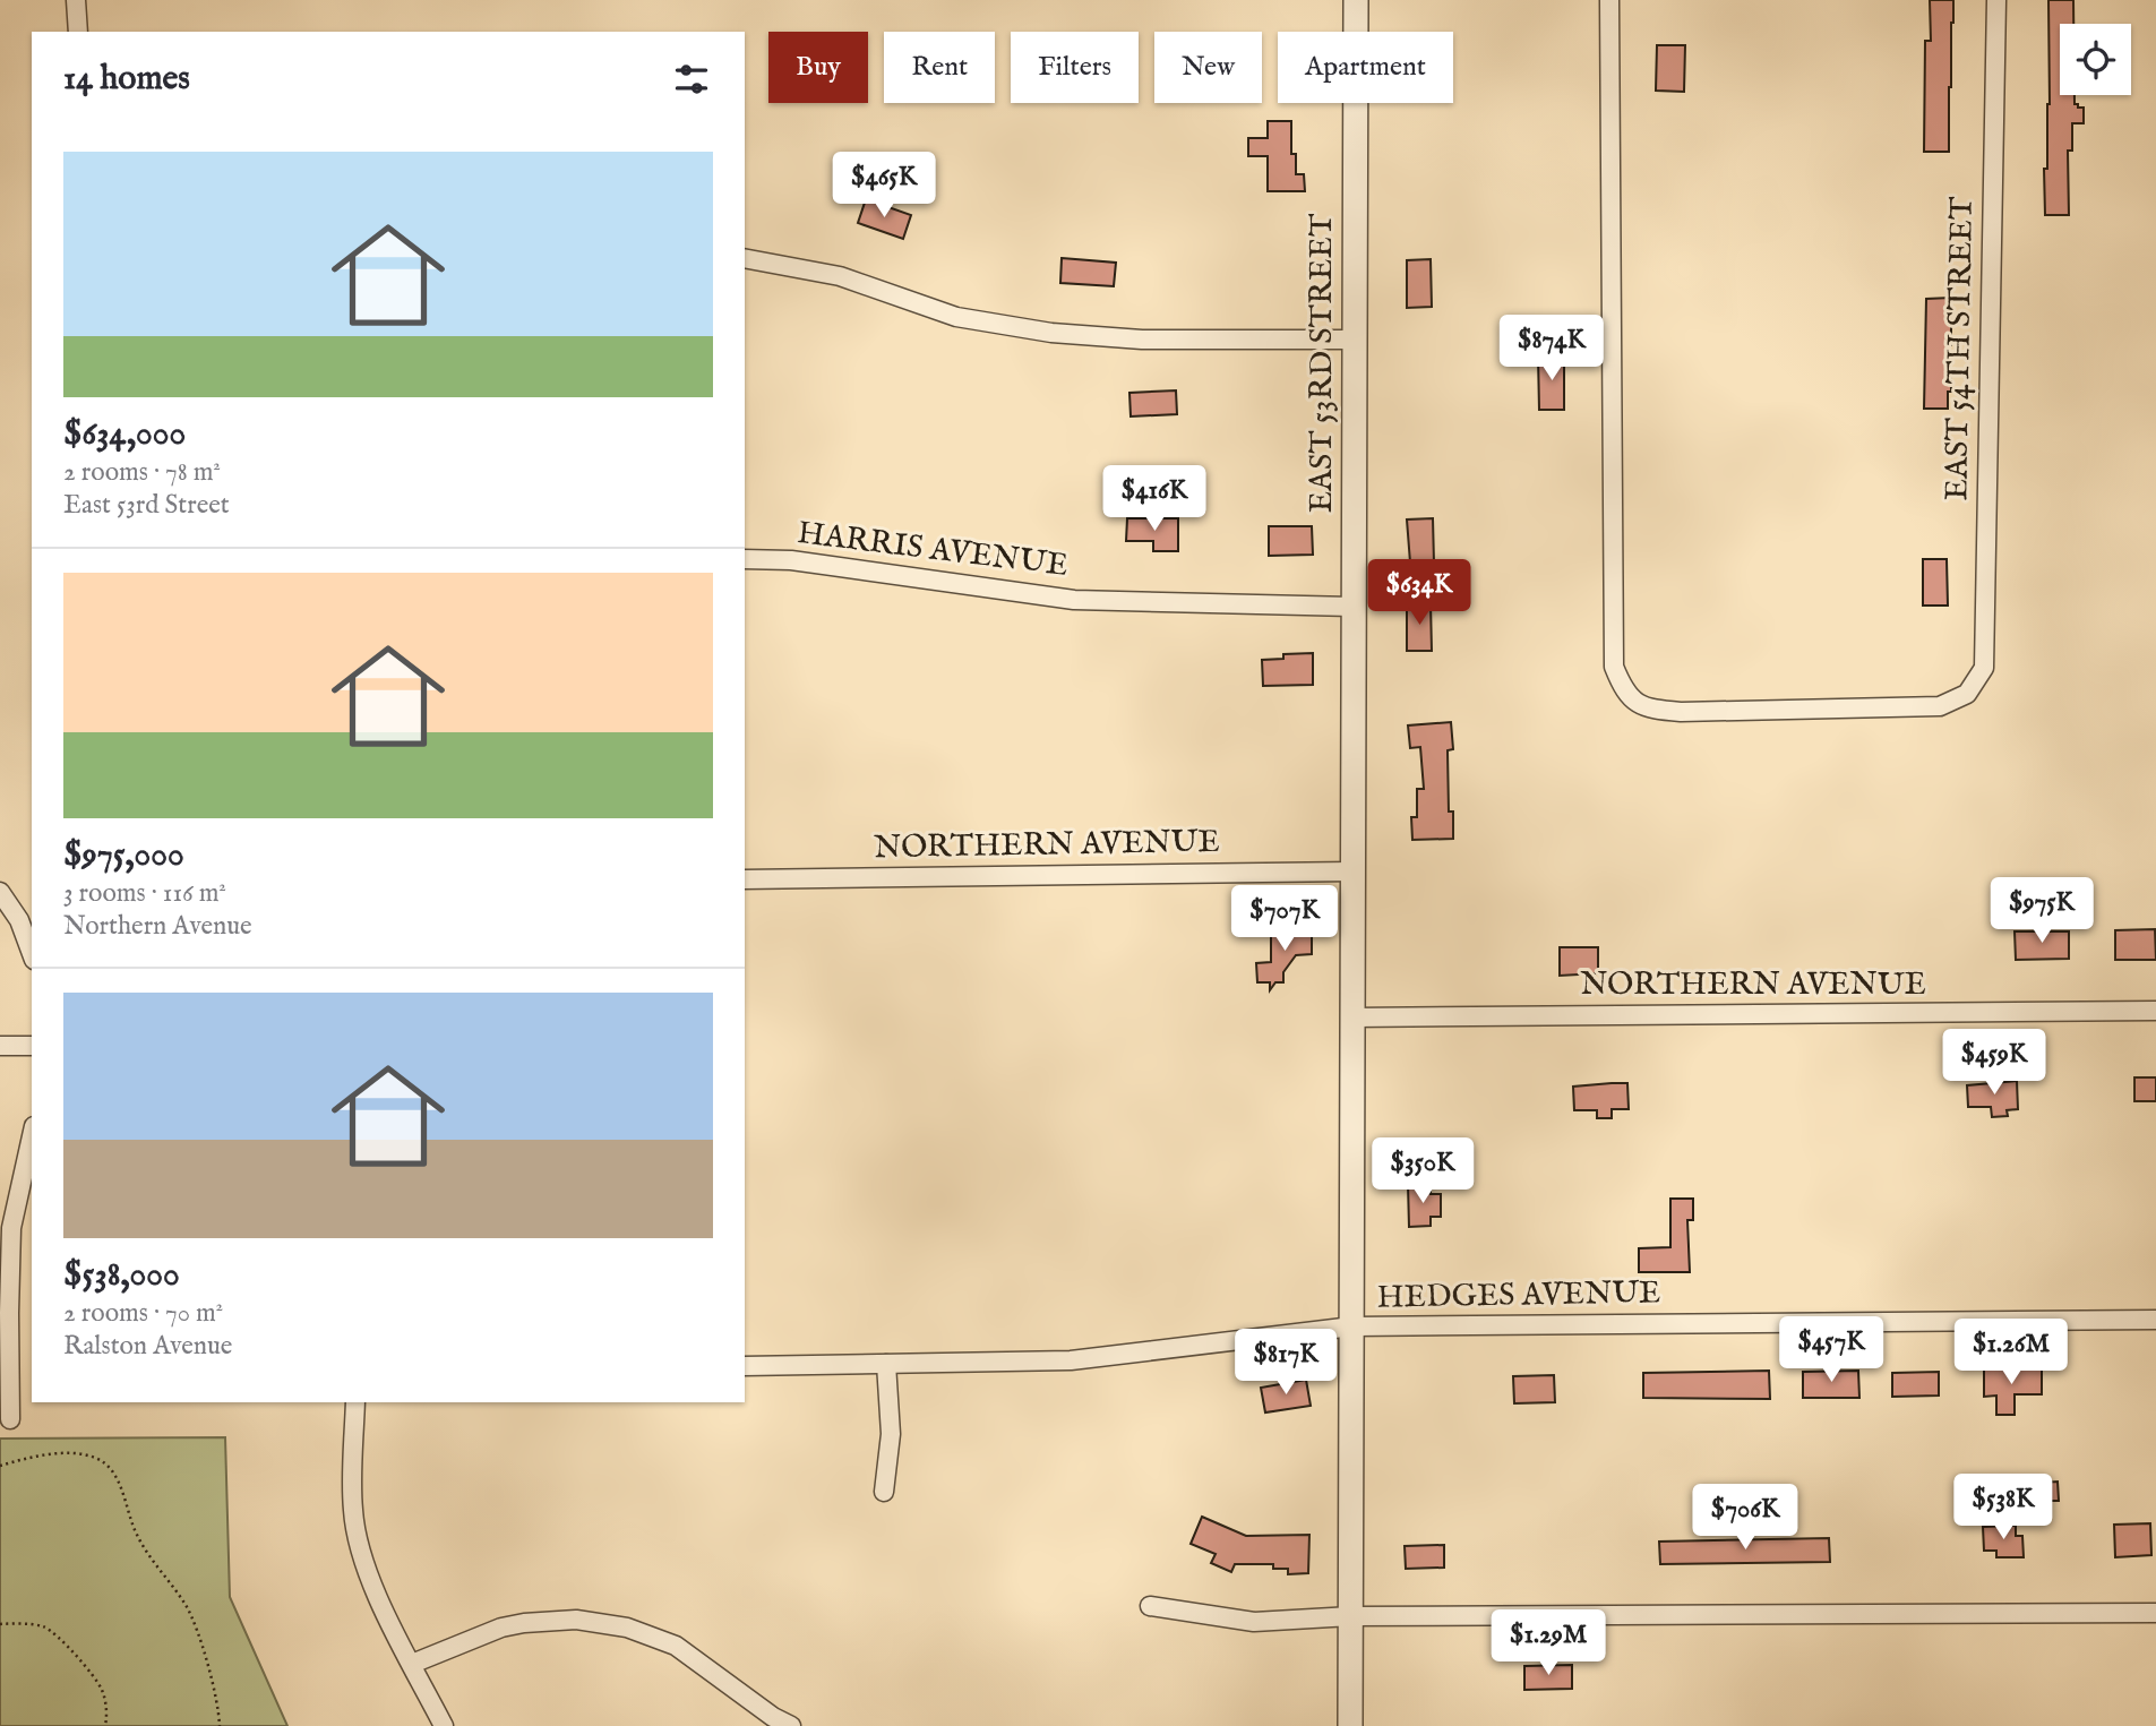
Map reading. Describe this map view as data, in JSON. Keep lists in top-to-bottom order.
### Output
{
  "streets": {
    "street": [
      "EAST 54TH STREET",
      "EAST 53RD STREET",
      "HARRIS AVENUE",
      "NORTHERN AVENUE",
      "HEDGES AVENUE"
    ]
  },
  "crossings": [
    ["EAST 53RD STREET", "HARRIS AVENUE"],
    ["EAST 53RD STREET", "NORTHERN AVENUE"],
    ["EAST 53RD STREET", "HEDGES AVENUE"]
  ],
  "page": {
    "chip": [
      "Buy",
      "Rent",
      "Filters",
      "New",
      "Apartment"
    ],
    "heading": "14 homes",
    "list": [
      {
        "name": "$634,000",
        "note": "2 rooms · 78 m² · East 53rd Street"
      },
      {
        "name": "$975,000",
        "note": "3 rooms · 116 m² · Northern Avenue"
      },
      {
        "name": "$538,000",
        "note": "2 rooms · 70 m² · Ralston Avenue"
      }
    ],
    "price": [
      "$465K",
      "$874K",
      "$416K",
      "$634K",
      "$975K",
      "$707K",
      "$459K",
      "$350K",
      "$457K",
      "$1.26M",
      "$817K",
      "$538K",
      "$706K",
      "$1.29M"
    ]
  }
}
